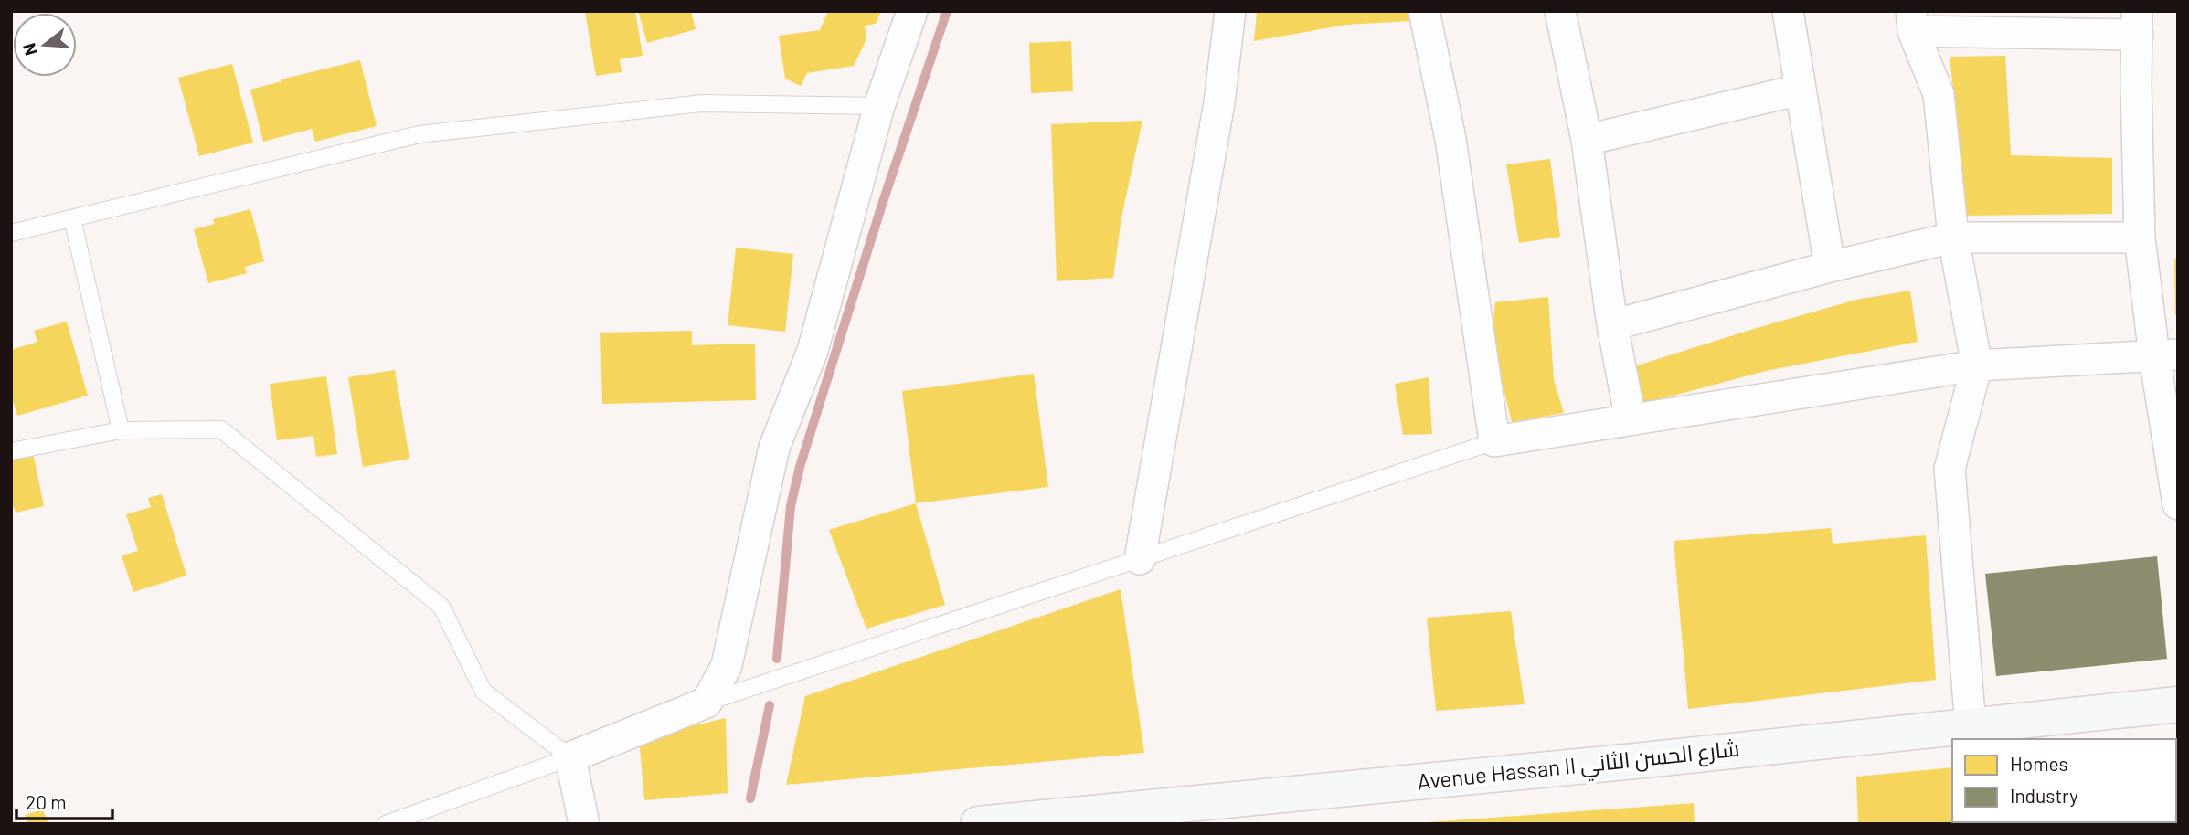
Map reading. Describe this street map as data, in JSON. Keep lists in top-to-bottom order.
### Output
{
  "streets": {
    "street": ["Avenue Hassan II شارع الحسن الثاني"]
  },
  "legend": ["Homes", "Industry"],
  "scale_bar": "20 m",
  "north": "left"
}
